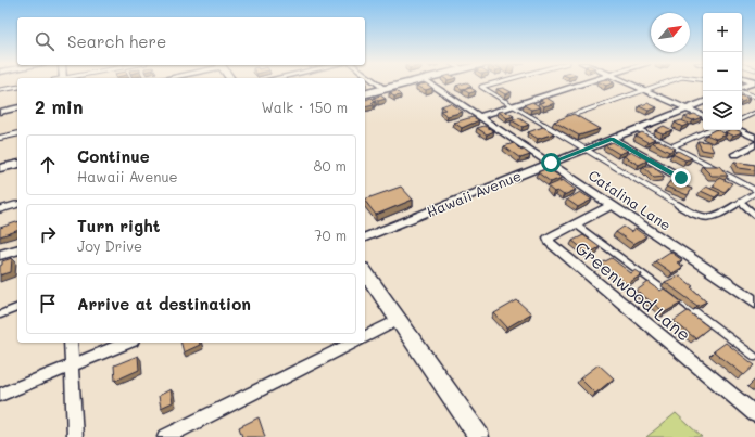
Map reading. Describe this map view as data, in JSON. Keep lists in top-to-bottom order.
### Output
{
  "streets": {
    "street": ["Hawaii Avenue", "Catalina Lane", "Greenwood Lane"]
  },
  "crossings": [
    ["Hawaii Avenue", "Catalina Lane"],
    ["Catalina Lane", "Greenwood Lane"]
  ],
  "north": "top right",
  "page": {
    "map_buttons": ["+", "−"],
    "search": "Search here",
    "heading": ["2 min", "Walk · 150 m"],
    "list": [
      ["Continue", "Hawaii Avenue", "80 m"],
      ["Turn right", "Joy Drive", "70 m"],
      "Arrive at destination"
    ]
  }
}
